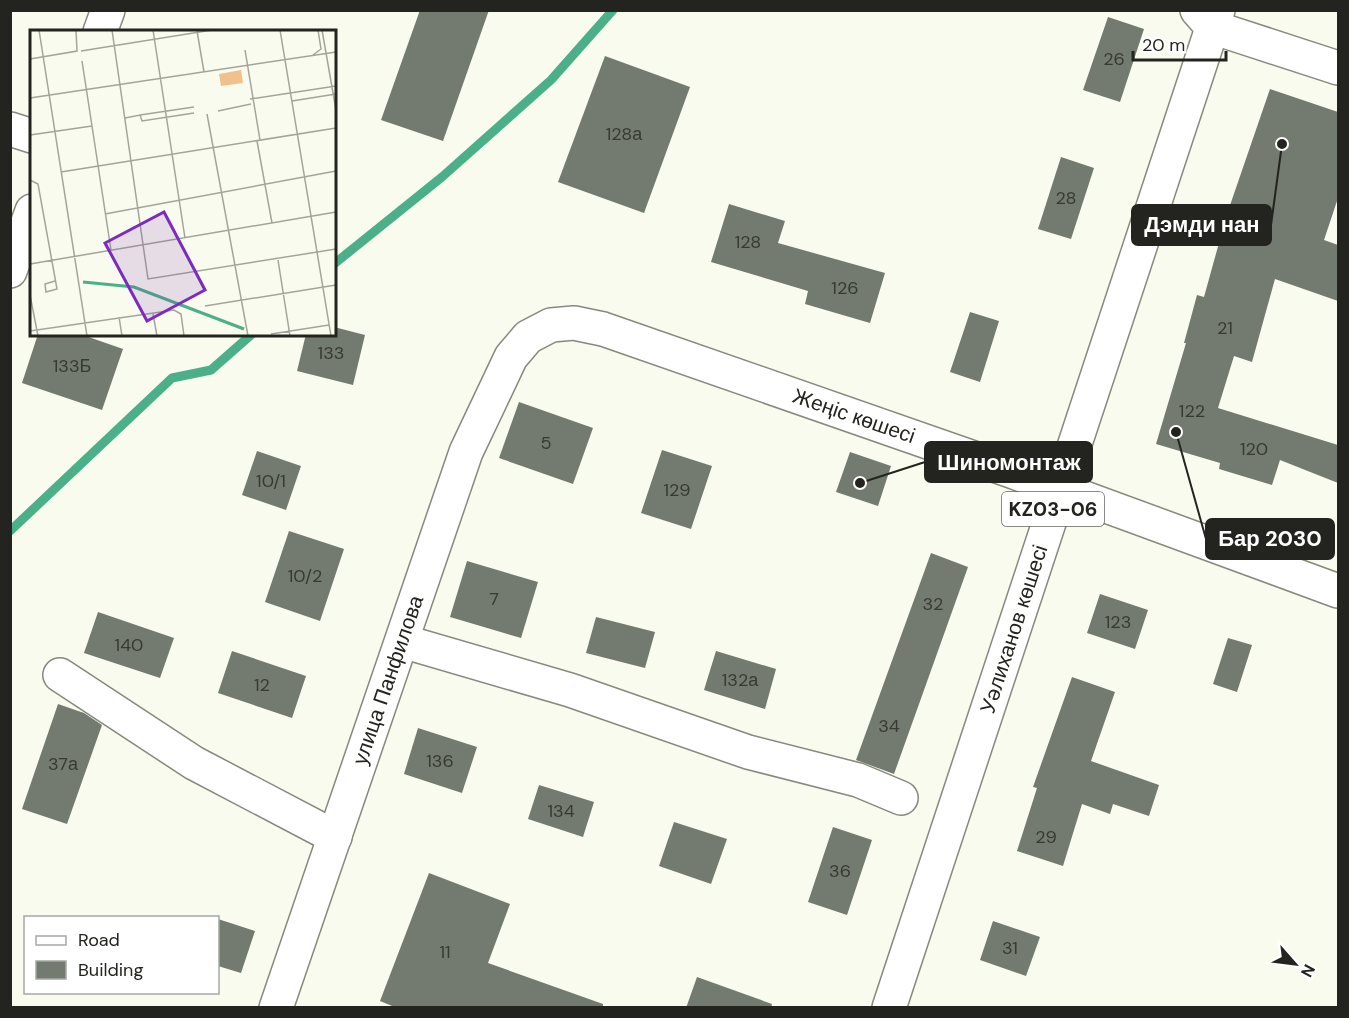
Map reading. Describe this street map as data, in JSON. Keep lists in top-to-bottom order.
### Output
{
  "streets": {
    "street": [
      "Жеңіс көшесі",
      "KZ03-06",
      "Уәлиханов көшесі",
      "улица Панфилова"
    ]
  },
  "crossings": [
    ["Жеңіс көшесі", "Уәлиханов көшесі"],
    ["Жеңіс көшесі", "улица Панфилова"]
  ],
  "places": ["Дэмди нан", "Бар 2030", "Шиномонтаж"],
  "house_numbers": [
    "26",
    "128а",
    "28",
    "128",
    "126",
    "21",
    "133",
    "133Б",
    "122",
    "5",
    "120",
    "10/1",
    "129",
    "10/2",
    "7",
    "32",
    "123",
    "140",
    "132а",
    "12",
    "34",
    "136",
    "37а",
    "134",
    "29",
    "36",
    "31",
    "11"
  ],
  "legend": ["Road", "Building"],
  "scale_bar": "20 m",
  "north": "bottom right"
}
